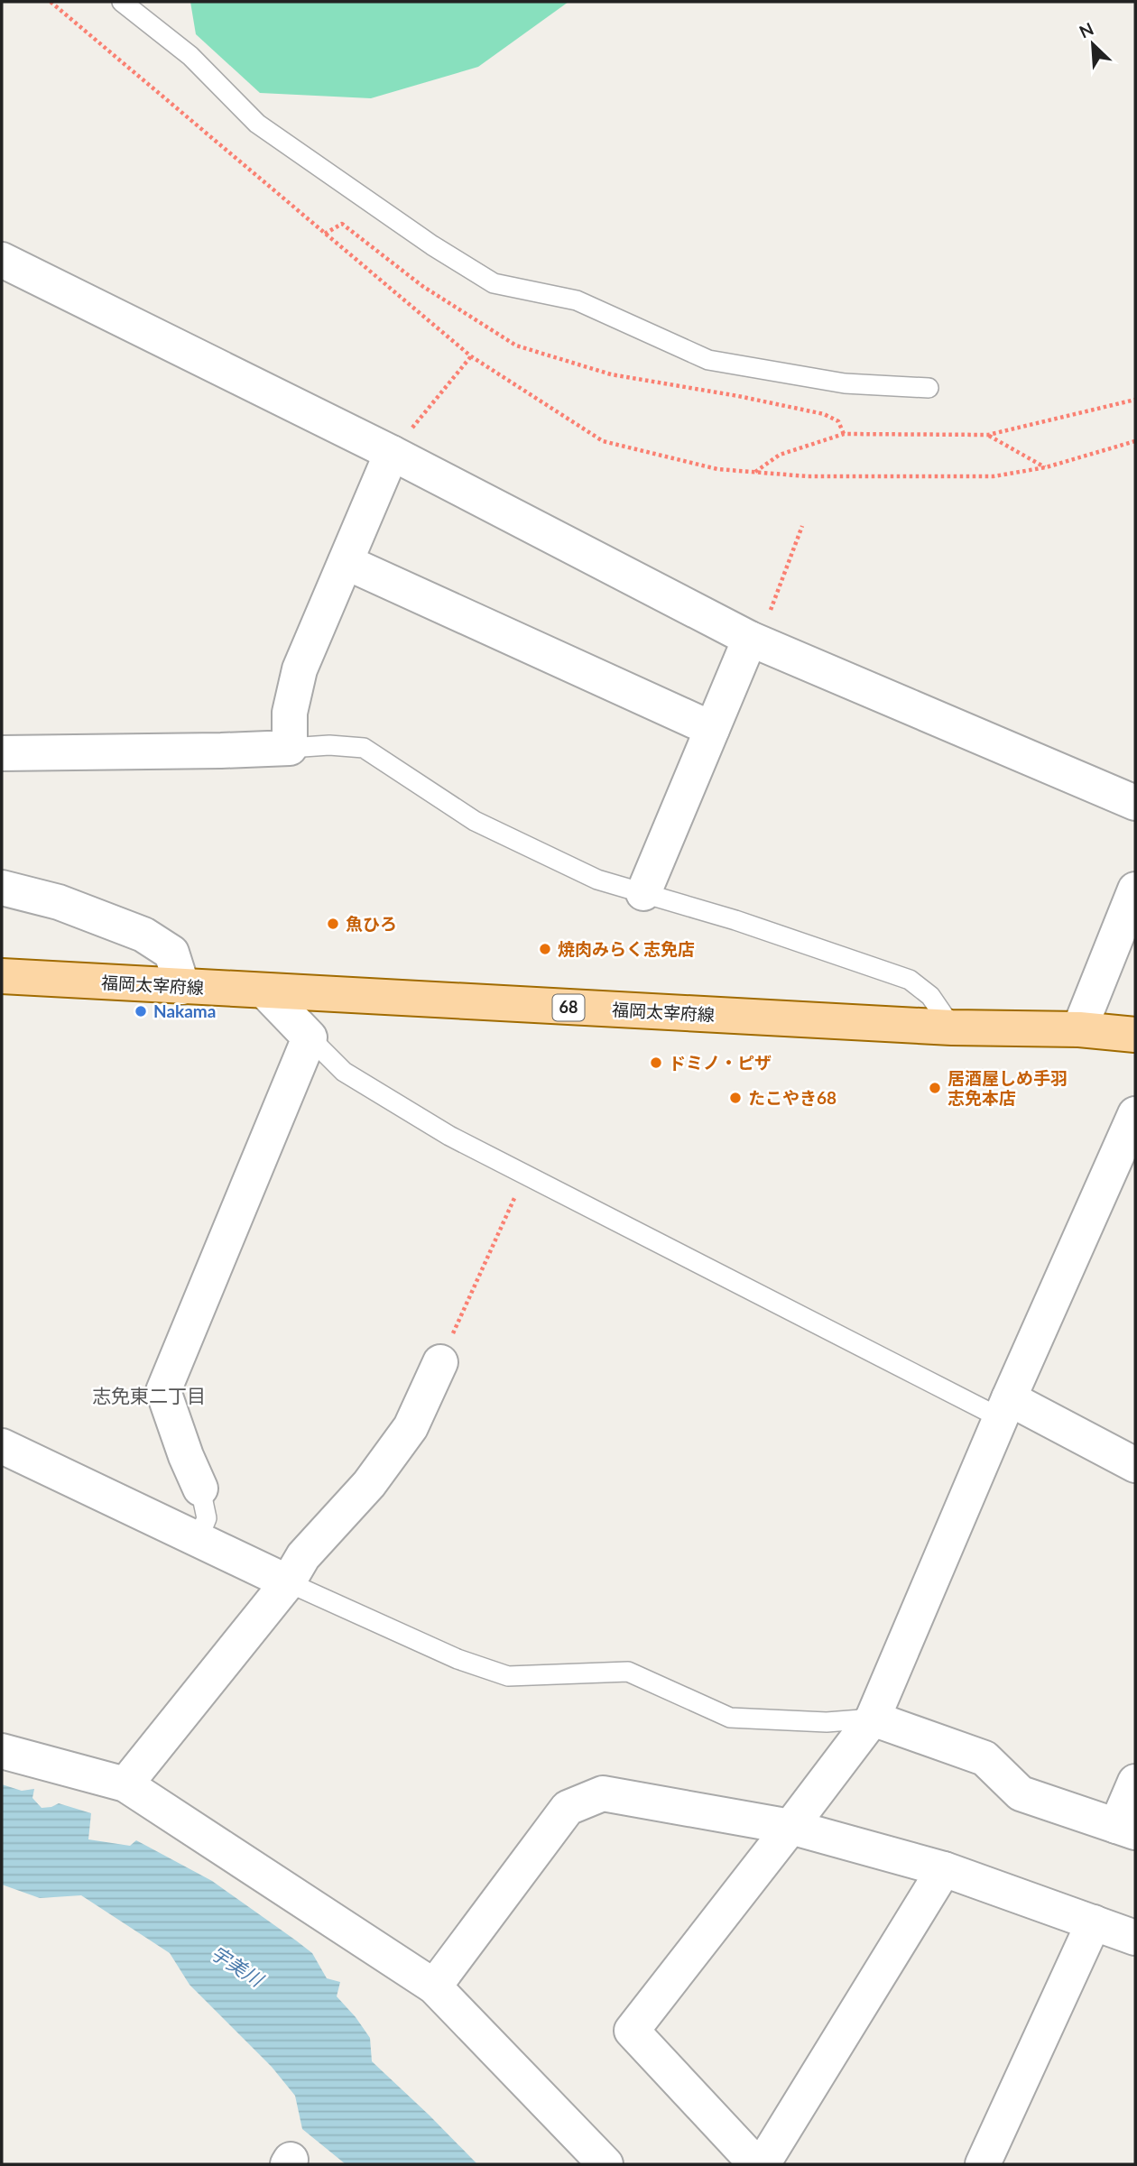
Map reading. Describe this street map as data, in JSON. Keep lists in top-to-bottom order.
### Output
{
  "streets": {
    "main road": ["福岡太宰府線", "68"]
  },
  "districts": ["志免東二丁目"],
  "water": ["宇美川"],
  "places": [
    "魚ひろ",
    "焼肉みらく志免店",
    "Nakama",
    "ドミノ・ピザ",
    "居酒屋しめ手羽 志免本店",
    "たこやき68"
  ],
  "north": "top left"
}
